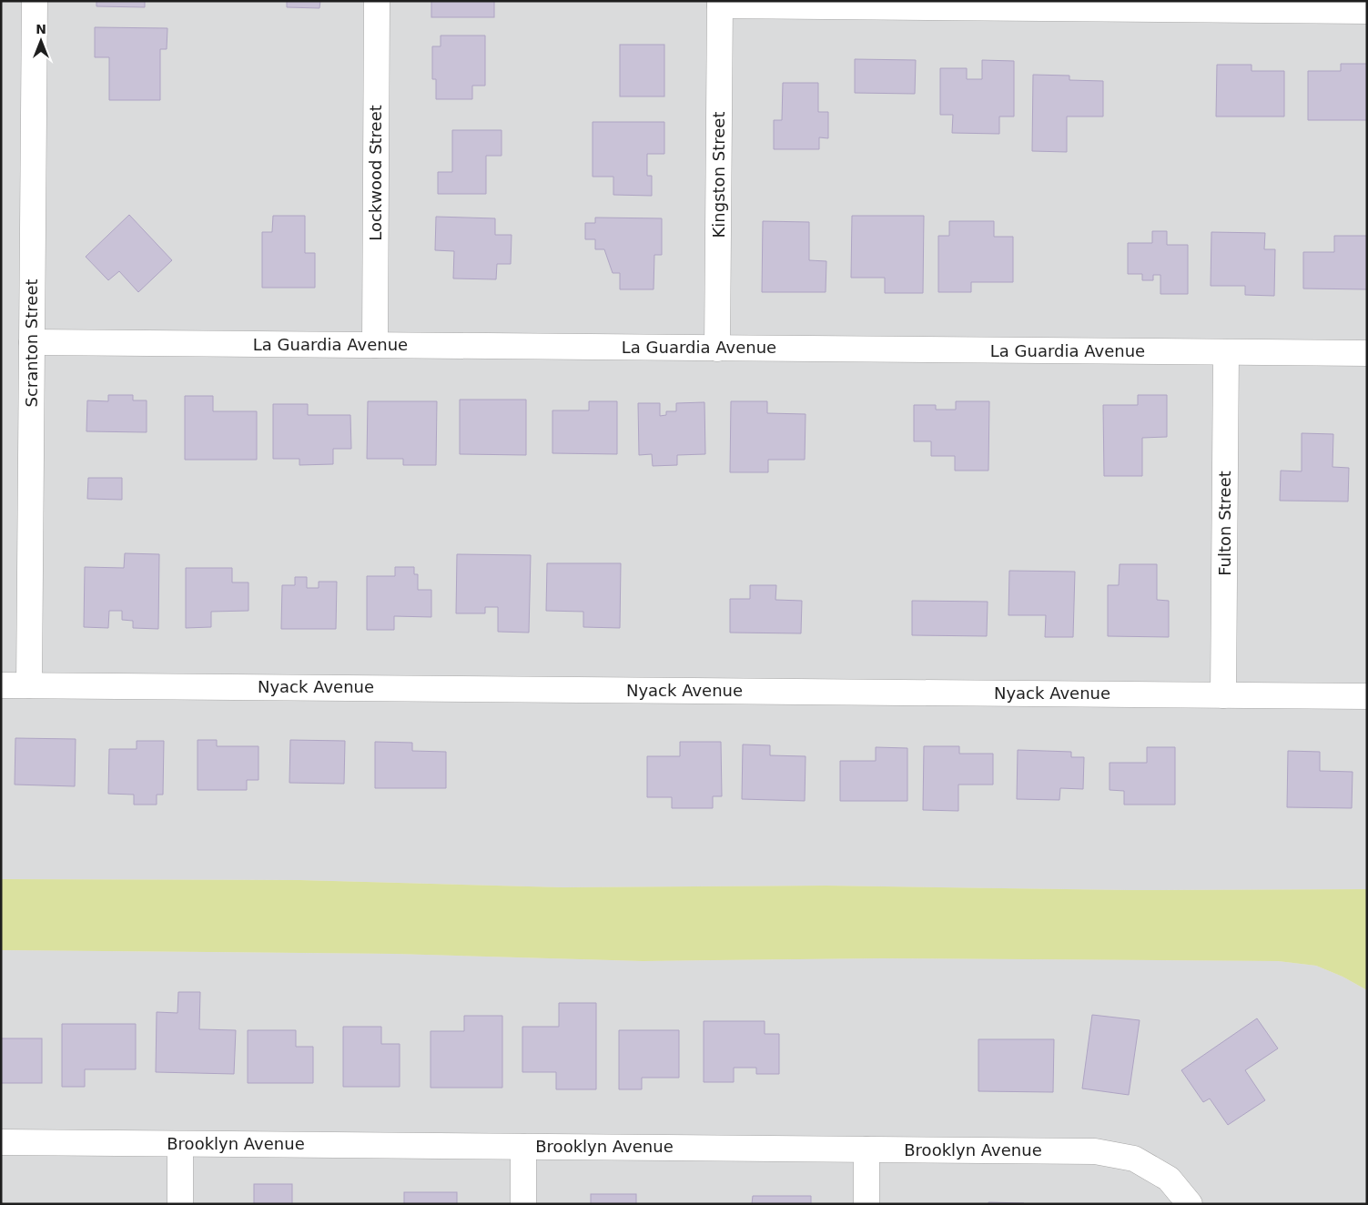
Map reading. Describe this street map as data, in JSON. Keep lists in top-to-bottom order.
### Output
{
  "streets": {
    "street": [
      "Lockwood Street",
      "Kingston Street",
      "Scranton Street",
      "La Guardia Avenue",
      "Fulton Street",
      "Nyack Avenue",
      "Brooklyn Avenue"
    ]
  },
  "crossings": [
    ["Lockwood Street", "La Guardia Avenue"],
    ["Kingston Street", "La Guardia Avenue"],
    ["Scranton Street", "La Guardia Avenue"],
    ["Scranton Street", "Nyack Avenue"],
    ["La Guardia Avenue", "Fulton Street"],
    ["Fulton Street", "Nyack Avenue"]
  ],
  "north": "top"
}
